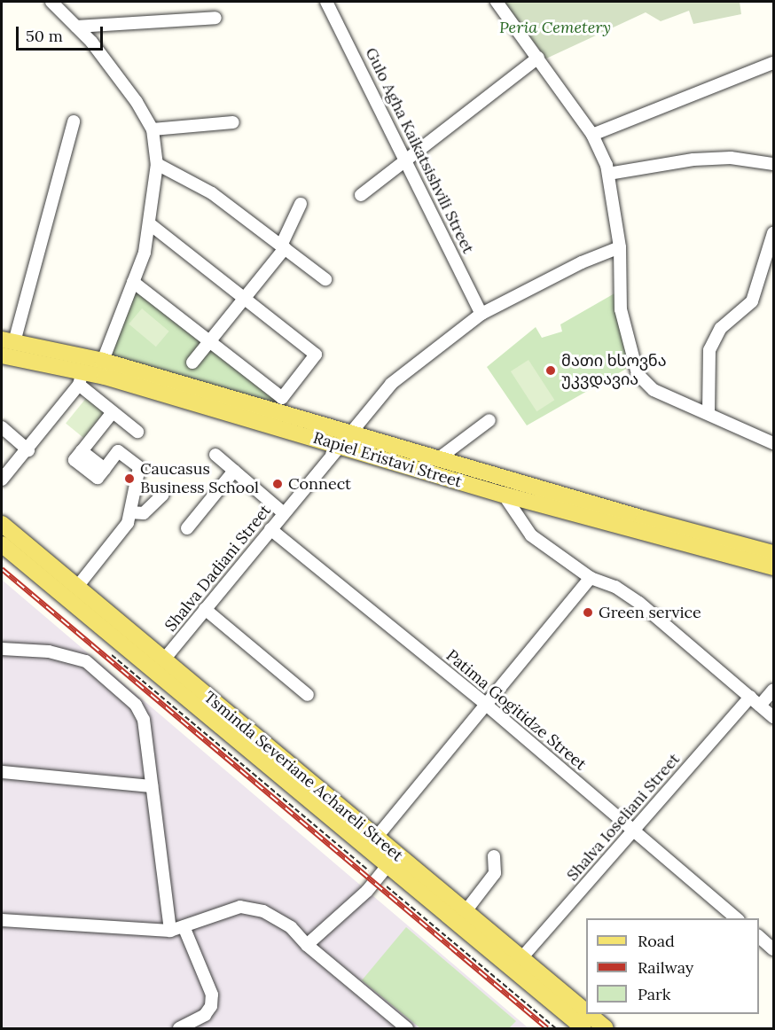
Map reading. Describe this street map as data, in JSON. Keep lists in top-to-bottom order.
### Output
{
  "streets": {
    "main road": ["Rapiel Eristavi Street", "Tsminda Severiane Achareli Street"],
    "street": [
      "Gulo Agha Kaikatsishvili Street",
      "Shalva Dadiani Street",
      "Patima Gogitidze Street",
      "Shalva Ioseliani Street"
    ]
  },
  "crossings": [
    ["Gulo Agha Kaikatsishvili Street", "Shalva Dadiani Street"],
    ["Rapiel Eristavi Street", "Shalva Dadiani Street"],
    ["Shalva Dadiani Street", "Patima Gogitidze Street"],
    ["Shalva Dadiani Street", "Tsminda Severiane Achareli Street"],
    ["Patima Gogitidze Street", "Shalva Ioseliani Street"],
    ["Tsminda Severiane Achareli Street", "Shalva Ioseliani Street"]
  ],
  "parks": ["Peria Cemetery"],
  "places": [
    "მათი ხსოვნა უკვდავია",
    "Caucasus Business School",
    "Connect",
    "Green service"
  ],
  "legend": ["Road", "Railway", "Park"],
  "scale_bar": "50 m"
}
